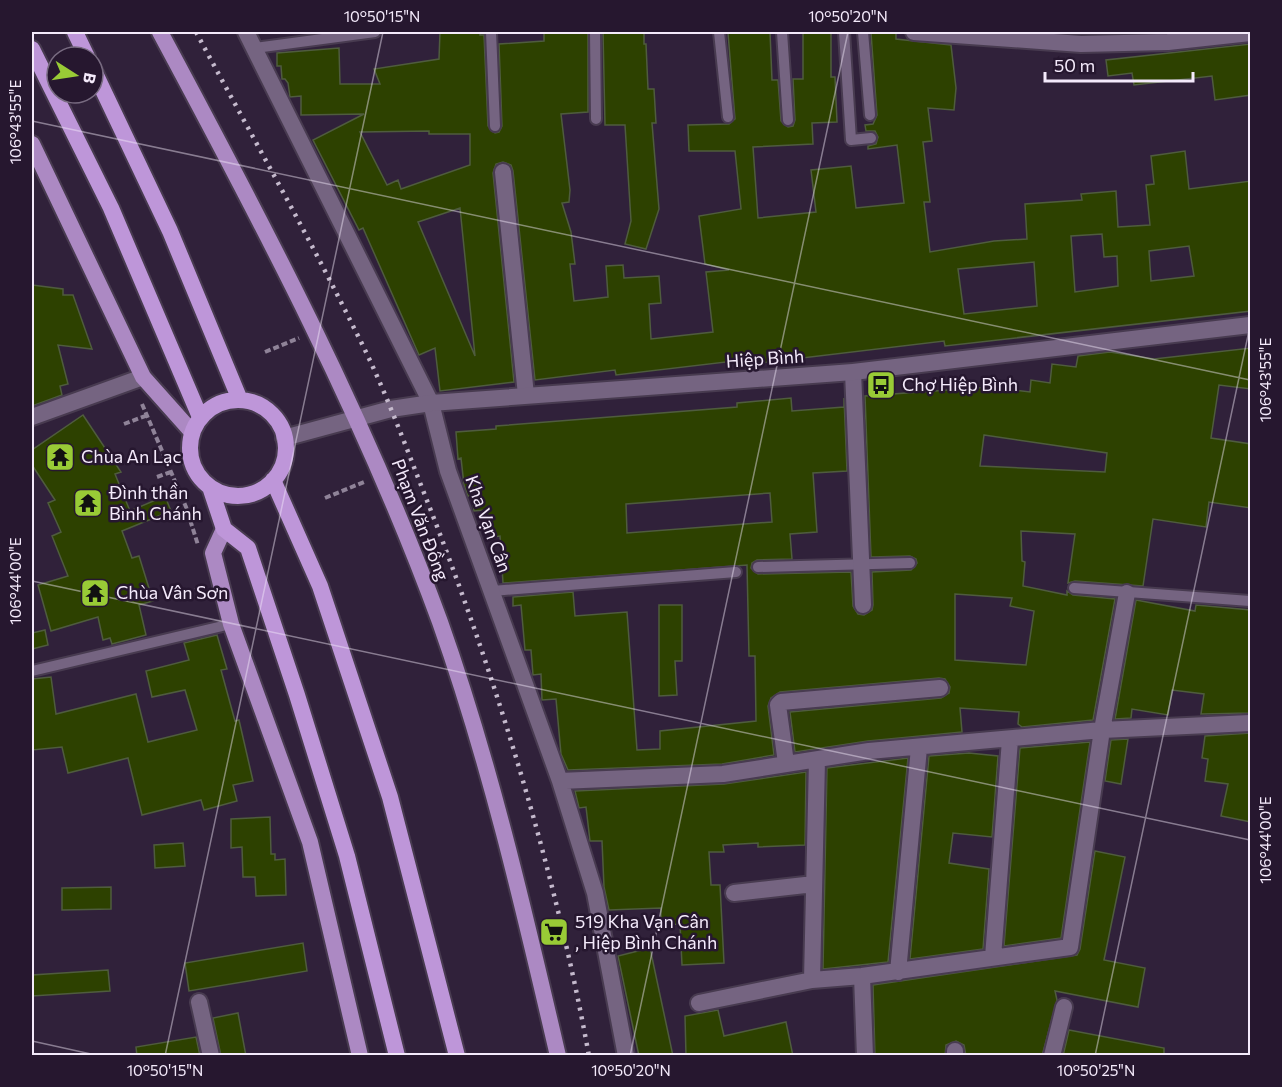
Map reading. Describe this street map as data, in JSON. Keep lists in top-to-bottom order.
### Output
{
  "streets": {
    "main road": ["Phạm Văn Đồng"],
    "street": ["Hiệp Bình", "Kha Vạn Cân"]
  },
  "crossings": [
    ["Hiệp Bình", "Phạm Văn Đồng"],
    ["Hiệp Bình", "Kha Vạn Cân"]
  ],
  "places": {
    "bus stop": ["Chợ Hiệp Bình"],
    "temple": ["Chùa An Lạc", "Đình thần Bình Chánh", "Chùa Vân Sơn"],
    "supermarket": ["519 Kha Vạn Cân , Hiệp Bình Chánh"]
  },
  "scale_bar": "50 m",
  "north": "right",
  "coordinates": [
    "10°50'15\"N",
    "10°50'20\"N",
    "106°43'55\"E",
    "106°44'00\"E",
    "10°50'25\"N"
  ]
}
